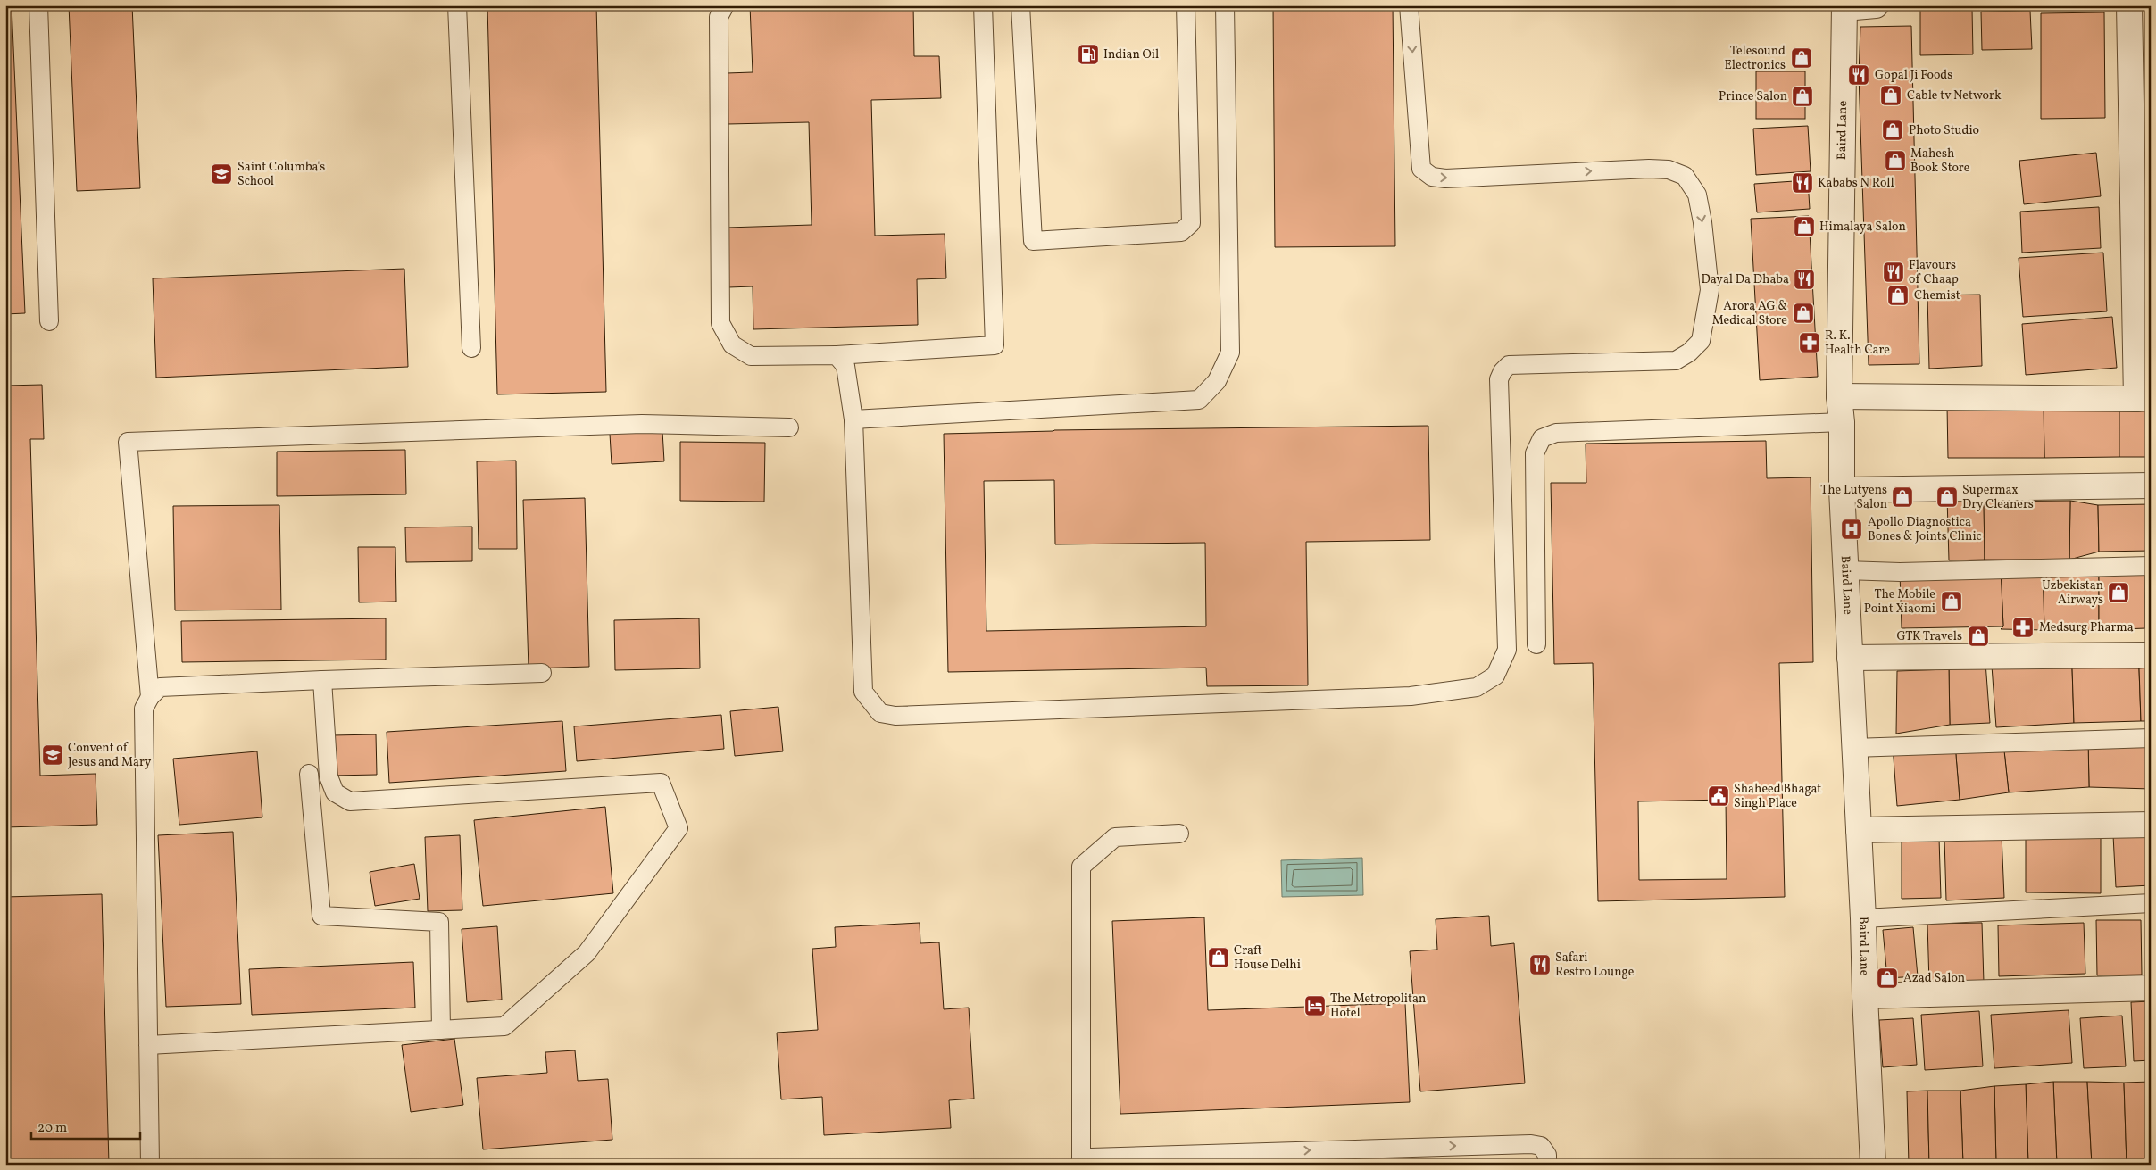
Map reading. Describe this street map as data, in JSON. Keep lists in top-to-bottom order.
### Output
{
  "streets": {
    "street": ["Baird Lane"]
  },
  "places": {
    "fuel station": ["Indian Oil"],
    "shop": [
      "Telesound Electronics",
      "Cable tv Network",
      "Prince Salon",
      "Photo Studio",
      "Mahesh Book Store",
      "Himalaya Salon",
      "Chemist",
      "Arora AG & Medical Store",
      "The Lutyens Salon",
      "Supermax Dry Cleaners",
      "Uzbekistan Airways",
      "The Mobile Point Xiaomi",
      "GTK Travels",
      "Craft House Delhi",
      "Azad Salon"
    ],
    "restaurant": [
      "Gopal Ji Foods",
      "Kababs N Roll",
      "Flavours of Chaap",
      "Dayal Da Dhaba",
      "Safari Restro Lounge"
    ],
    "school or university": ["Saint Columba's School", "Convent of Jesus and Mary"],
    "pharmacy": ["R. K. Health Care", "Medsurg Pharma"],
    "hospital": ["Apollo Diagnostica Bones & Joints Clinic"],
    "public building": ["Shaheed Bhagat Singh Place"],
    "hotel": ["The Metropolitan Hotel"]
  },
  "scale_bar": "20 m"
}
